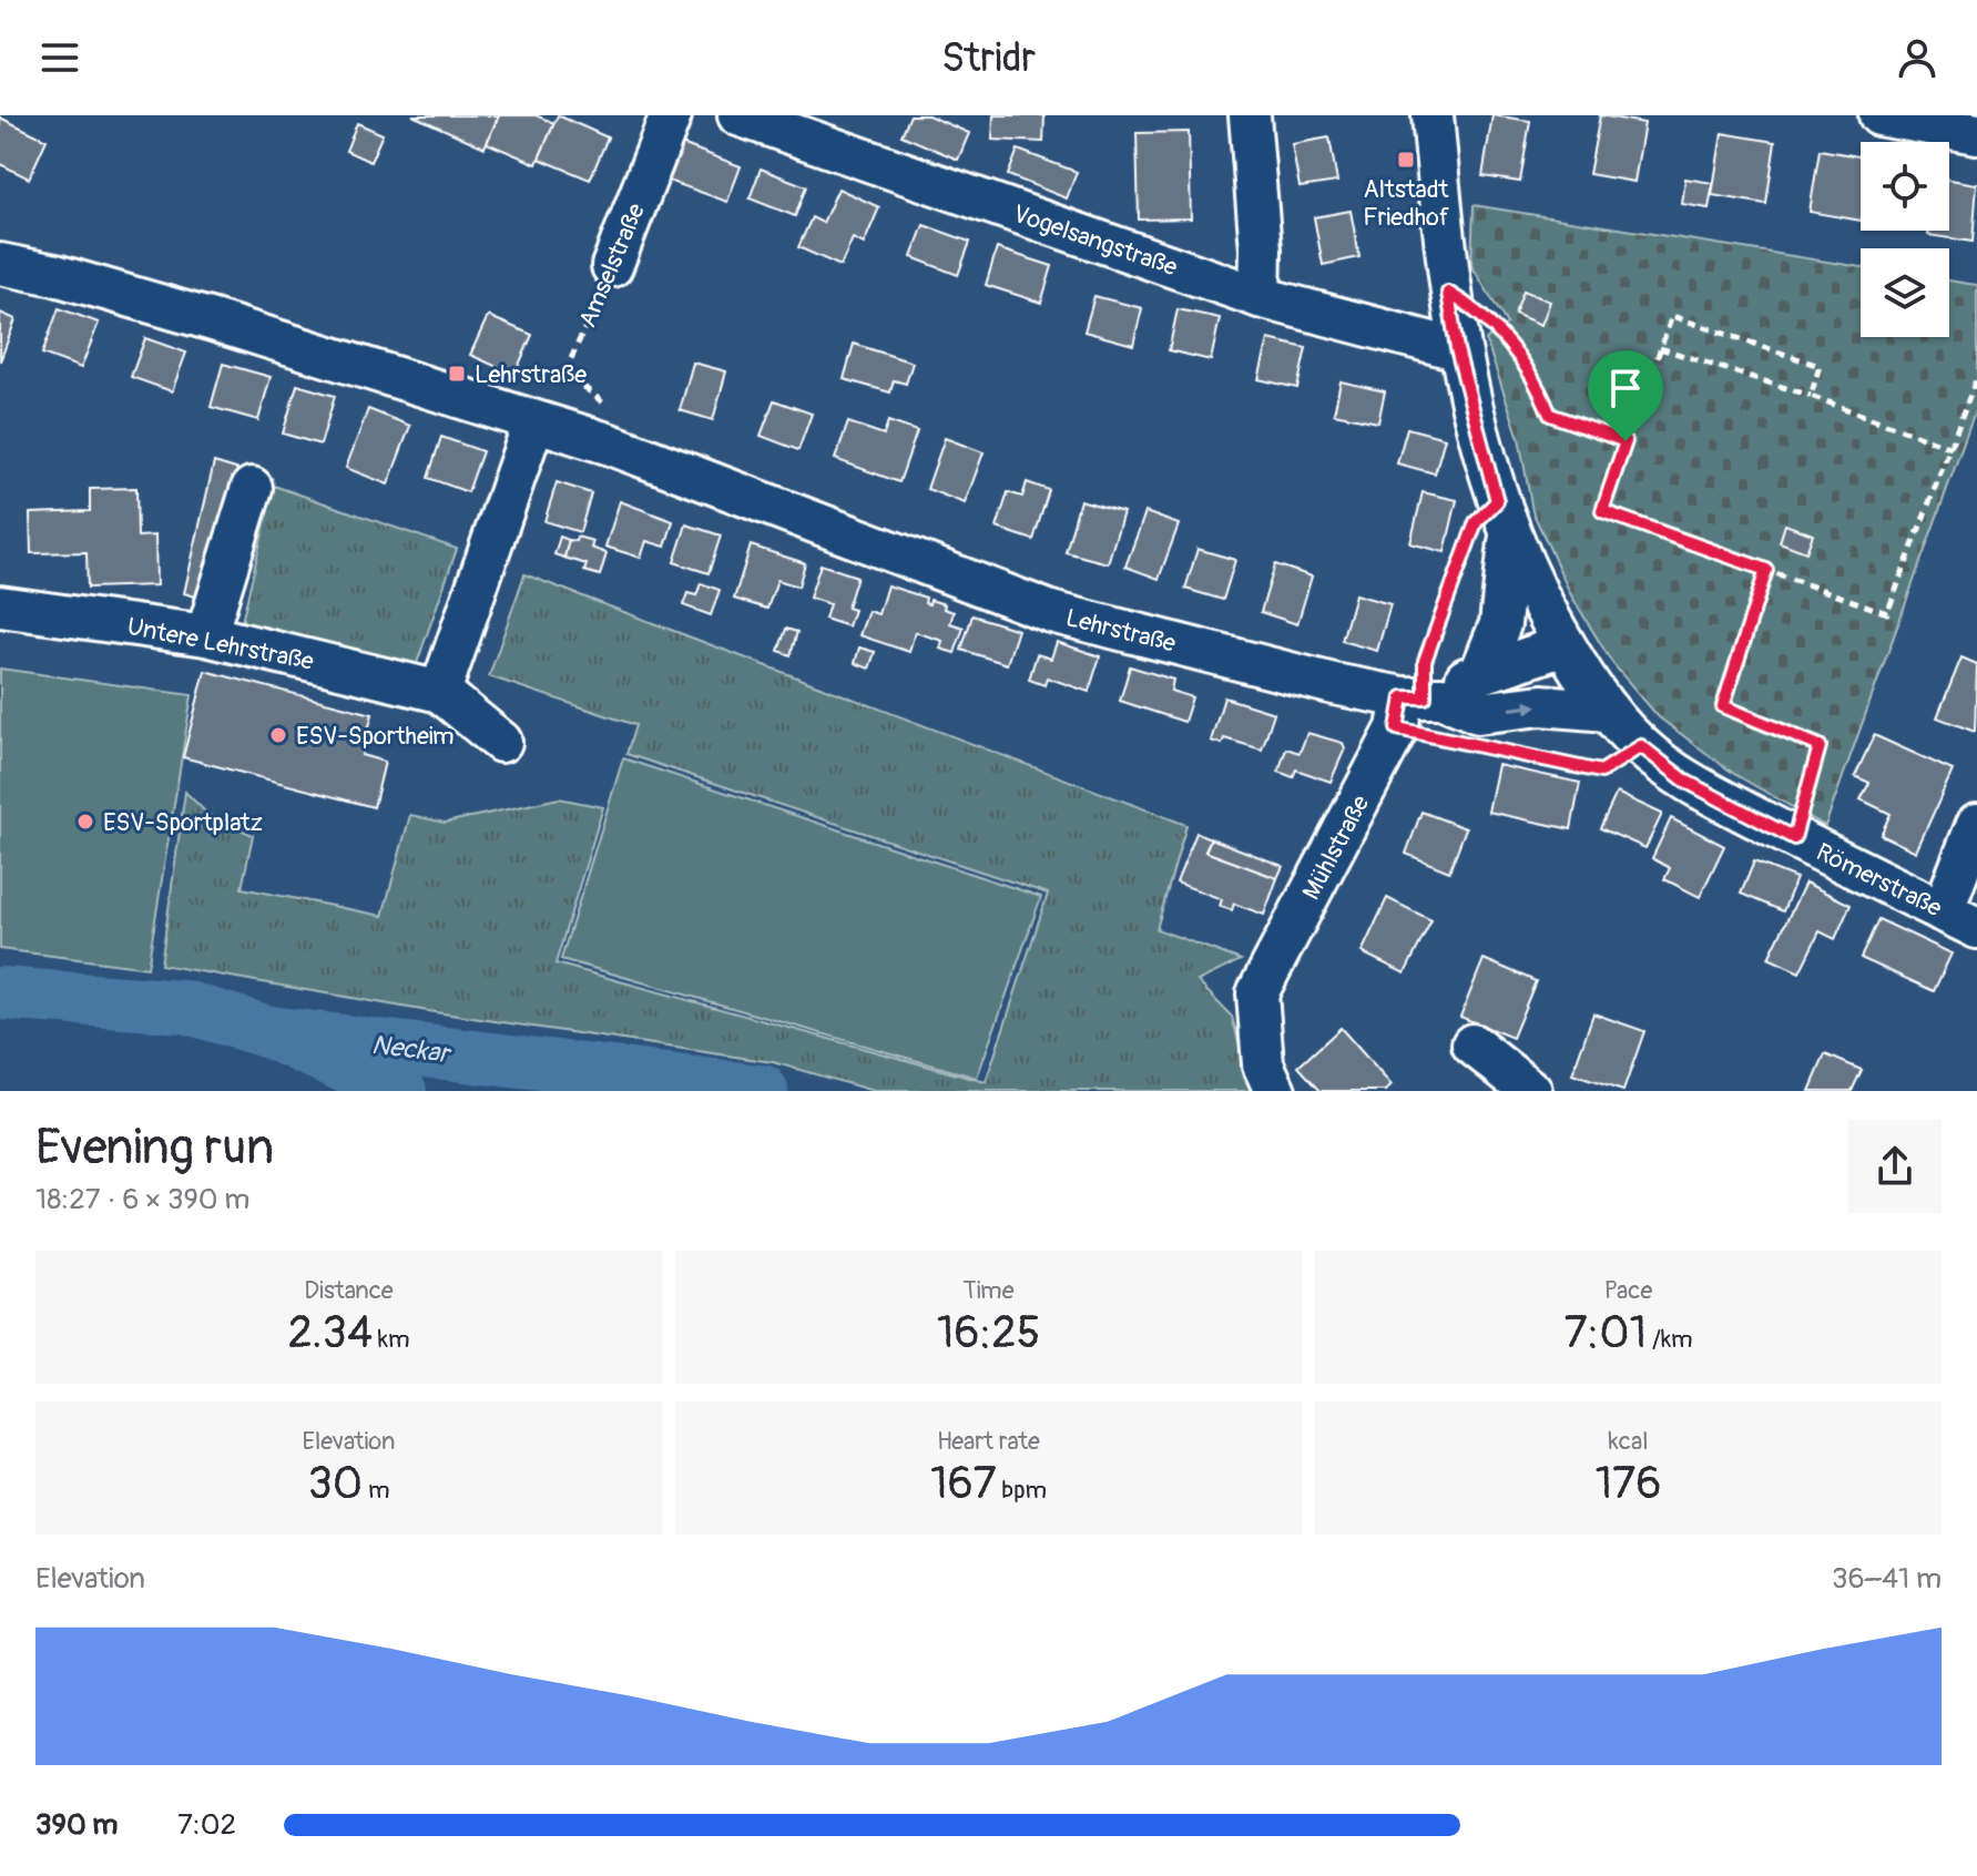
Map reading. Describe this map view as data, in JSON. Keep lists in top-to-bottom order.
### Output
{
  "streets": {
    "street": [
      "Vogelsangstraße",
      "Amselstraße",
      "Lehrstraße",
      "Untere Lehrstraße",
      "Mühlstraße",
      "Römerstraße"
    ]
  },
  "crossings": [
    ["Amselstraße", "Lehrstraße"],
    ["Lehrstraße", "Mühlstraße"],
    ["Lehrstraße", "Römerstraße"]
  ],
  "water": ["Neckar"],
  "places": {
    "transit": ["Altstadt Friedhof", "Lehrstraße"],
    "other": ["ESV-Sportheim", "ESV-Sportplatz"]
  },
  "page": {
    "header": "Stridr",
    "heading": ["Evening run", "18:27 · 6 × 390 m"],
    "stats": [
      ["Distance", "2.34 km"],
      ["Time", "16:25"],
      ["Pace", "7:01 /km"],
      ["Elevation", "30 m"],
      ["Heart rate", "167 bpm"],
      ["kcal", "176"]
    ],
    "chart": ["Elevation", "36–41 m"],
    "list": [
      {
        "name": "390 m",
        "note": "7:02"
      }
    ]
  }
}
